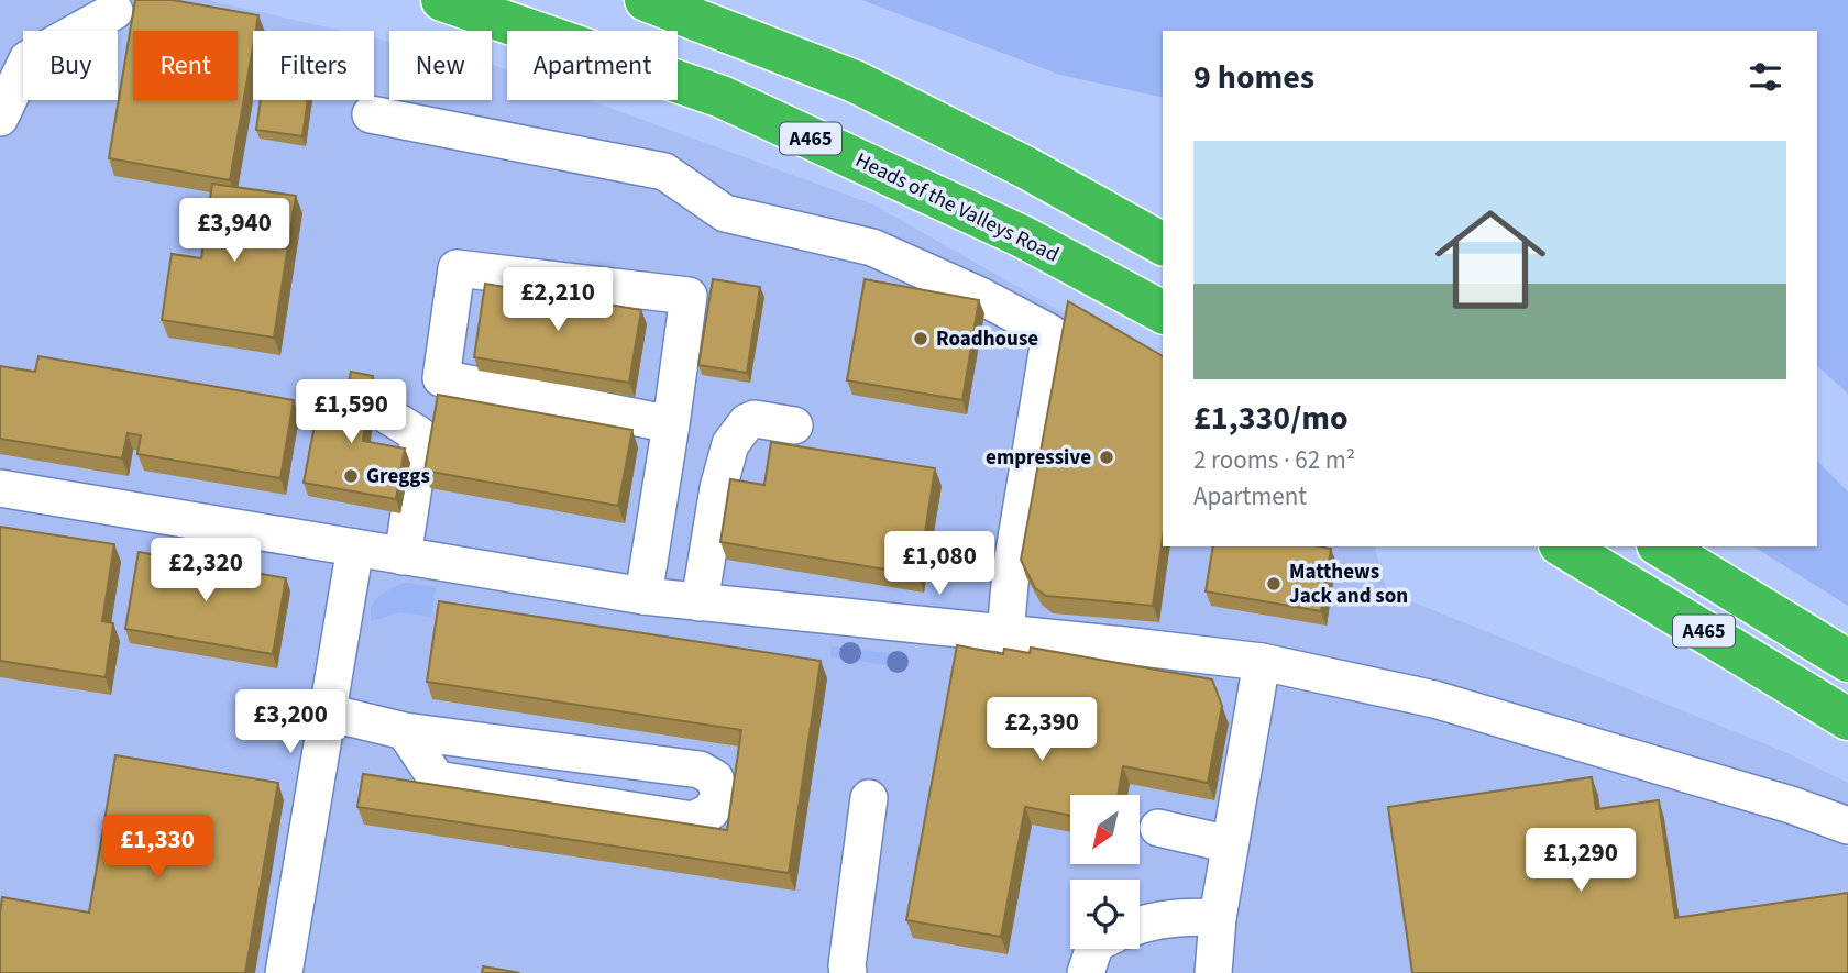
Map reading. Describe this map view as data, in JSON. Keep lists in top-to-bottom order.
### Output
{
  "streets": {
    "highway": ["A465", "Heads of the Valleys Road"]
  },
  "places": [
    "Roadhouse",
    "empressive",
    "Greggs",
    "Matthews Jack and son"
  ],
  "north": "bottom left",
  "page": {
    "chip": [
      "Buy",
      "Rent",
      "Filters",
      "New",
      "Apartment"
    ],
    "heading": "9 homes",
    "list": [
      {
        "name": "£1,330/mo",
        "note": "2 rooms · 62 m² · Apartment"
      }
    ],
    "price": [
      "£3,940",
      "£2,210",
      "£1,590",
      "£1,080",
      "£2,320",
      "£3,200",
      "£2,390",
      "£1,330",
      "£1,290"
    ]
  }
}
